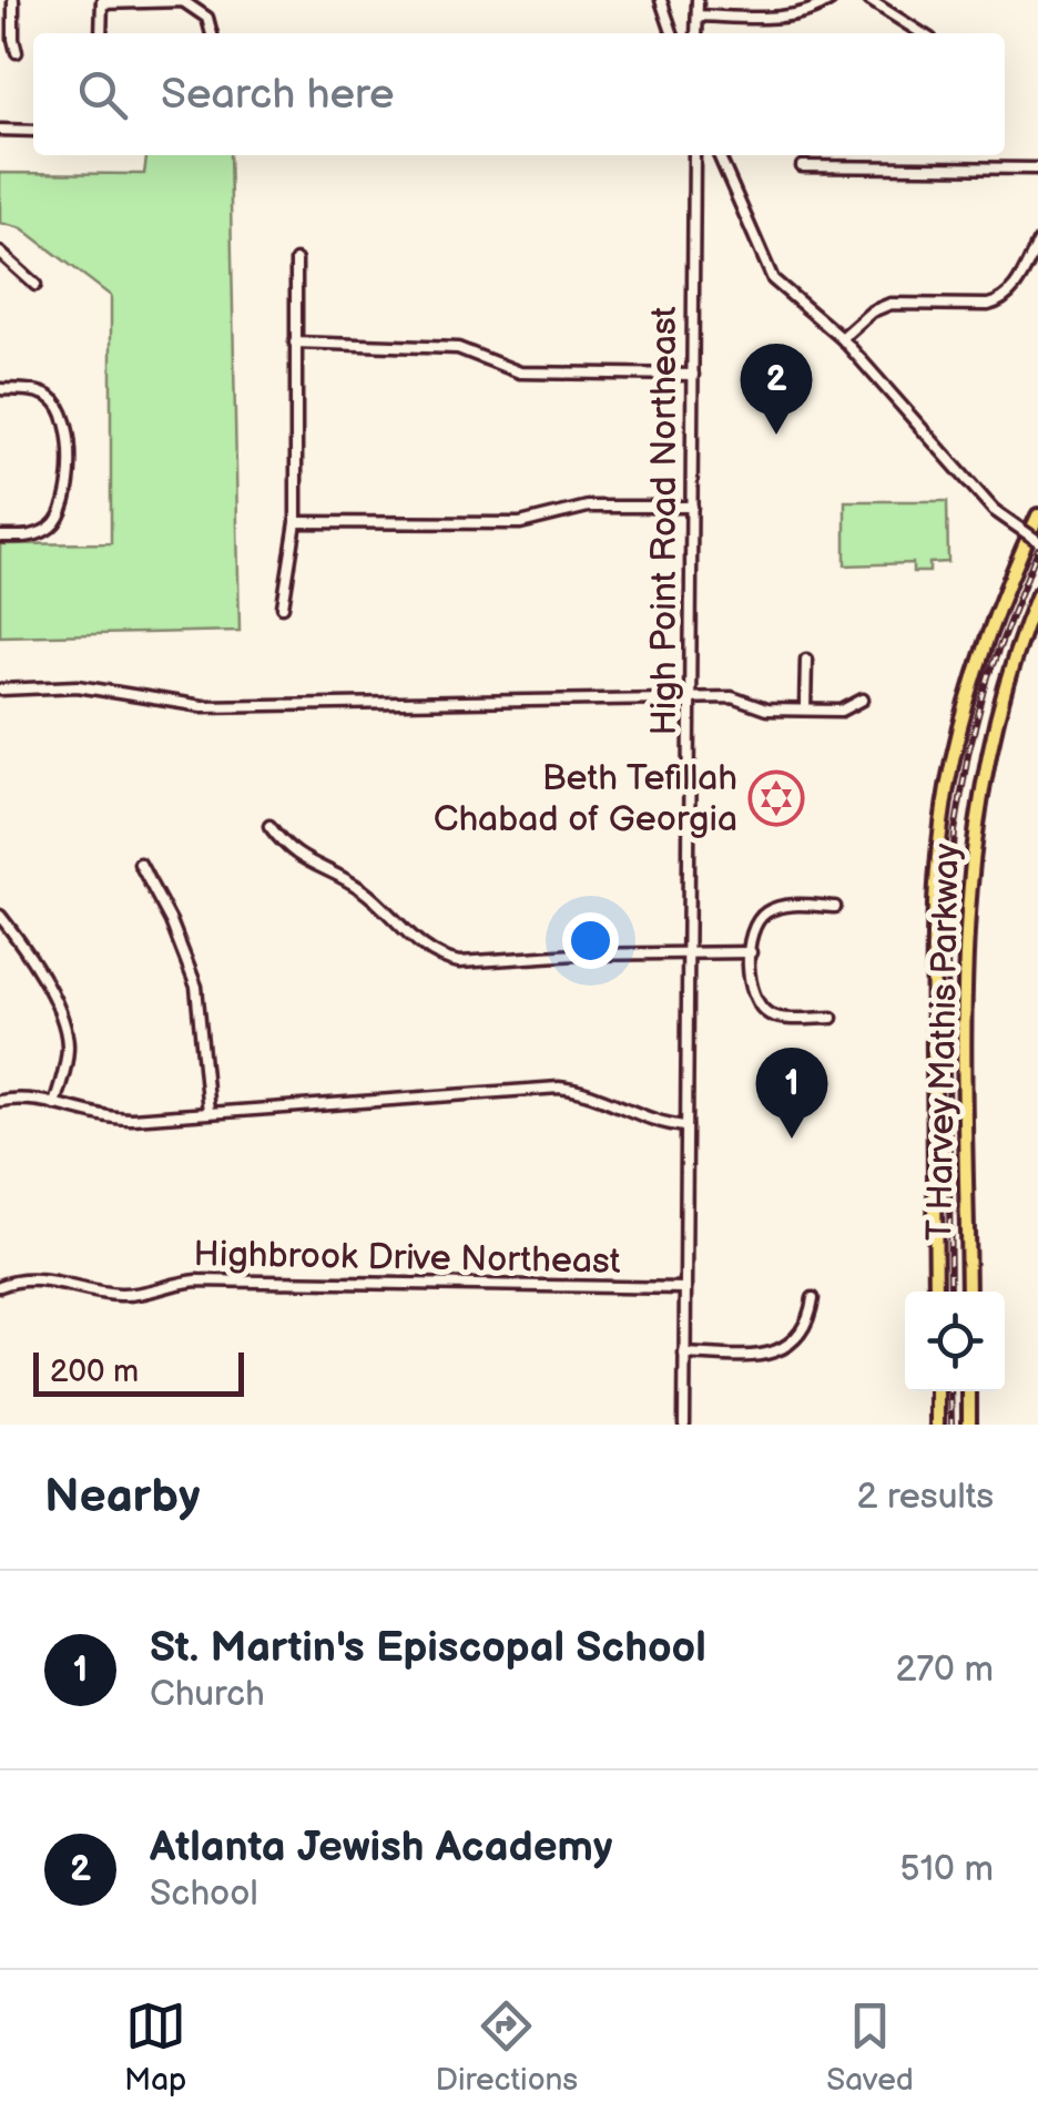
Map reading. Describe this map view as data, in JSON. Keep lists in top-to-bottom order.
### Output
{
  "streets": {
    "highway": ["T Harvey Mathis Parkway"],
    "street": ["High Point Road Northeast", "Highbrook Drive Northeast"]
  },
  "crossings": [
    ["High Point Road Northeast", "Highbrook Drive Northeast"]
  ],
  "places": {
    "synagogue": ["Beth Tefillah Chabad of Georgia"]
  },
  "scale_bar": "200 m",
  "page": {
    "search": "Search here",
    "pins": ["2", "1"],
    "scale": "200 m",
    "heading": ["Nearby", "2 results"],
    "list": [
      {
        "mark": "1",
        "name": "St. Martin's Episcopal School",
        "note": "Church",
        "value": "270 m"
      },
      {
        "mark": "2",
        "name": "Atlanta Jewish Academy",
        "note": "School",
        "value": "510 m"
      }
    ],
    "nav": ["Map", "Directions", "Saved"]
  }
}
